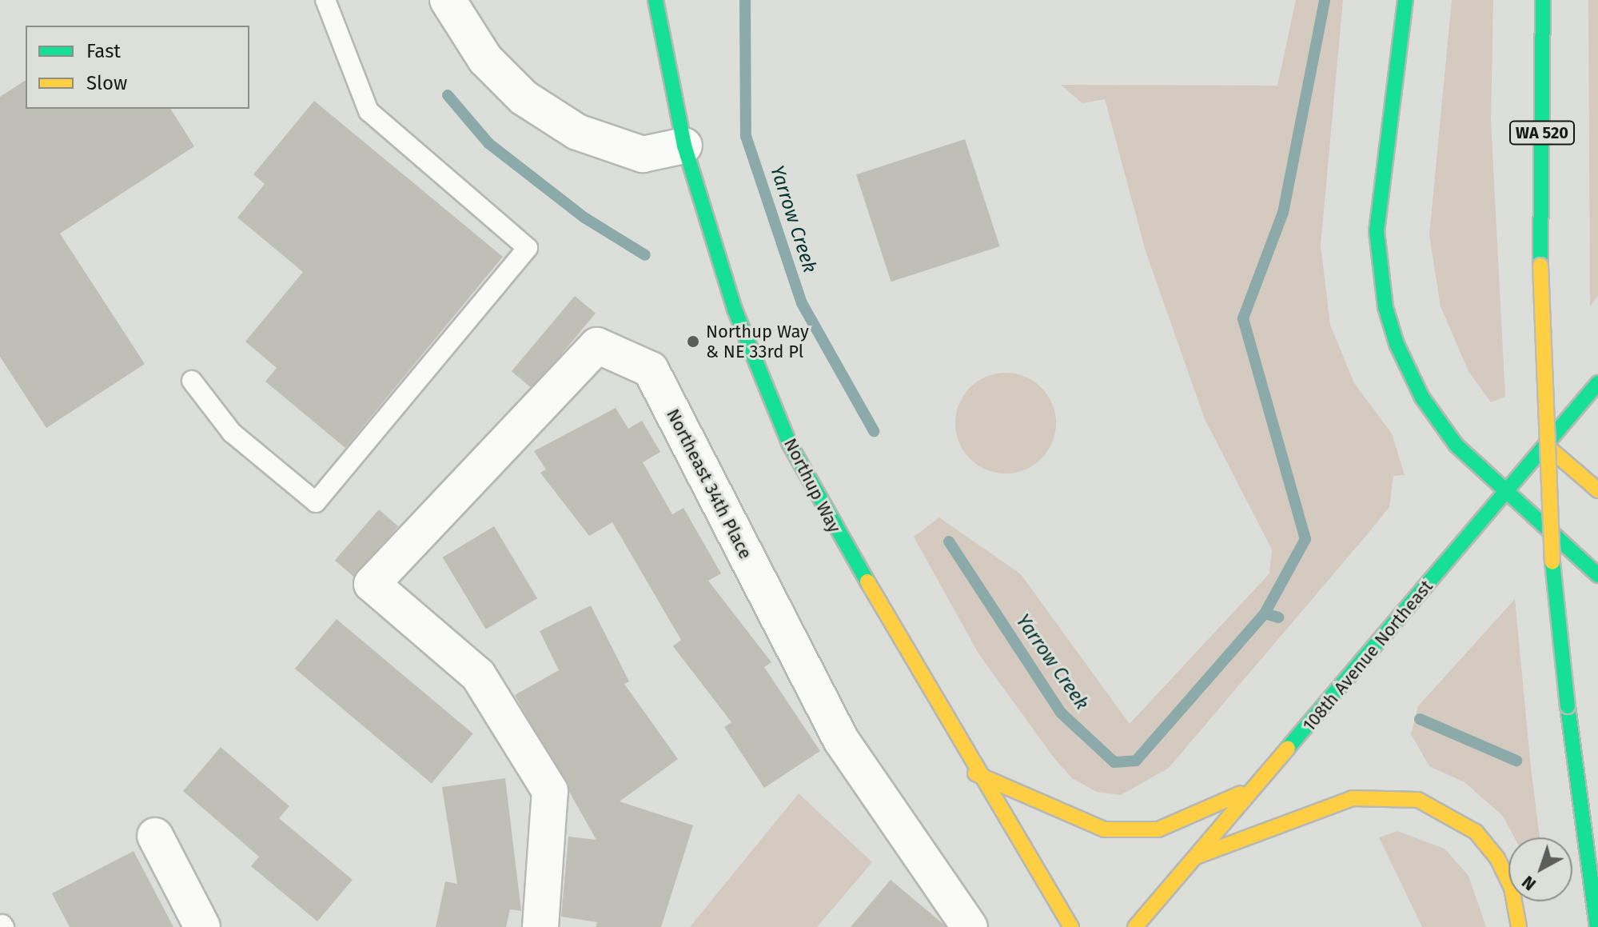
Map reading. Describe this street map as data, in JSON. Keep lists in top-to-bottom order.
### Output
{
  "streets": {
    "main road": ["WA 520", "Northup Way", "108th Avenue Northeast"],
    "street": ["Northeast 34th Place"]
  },
  "water": ["Yarrow Creek"],
  "places": ["Northup Way & NE 33rd Pl"],
  "legend": ["Fast", "Slow"],
  "north": "bottom left"
}
